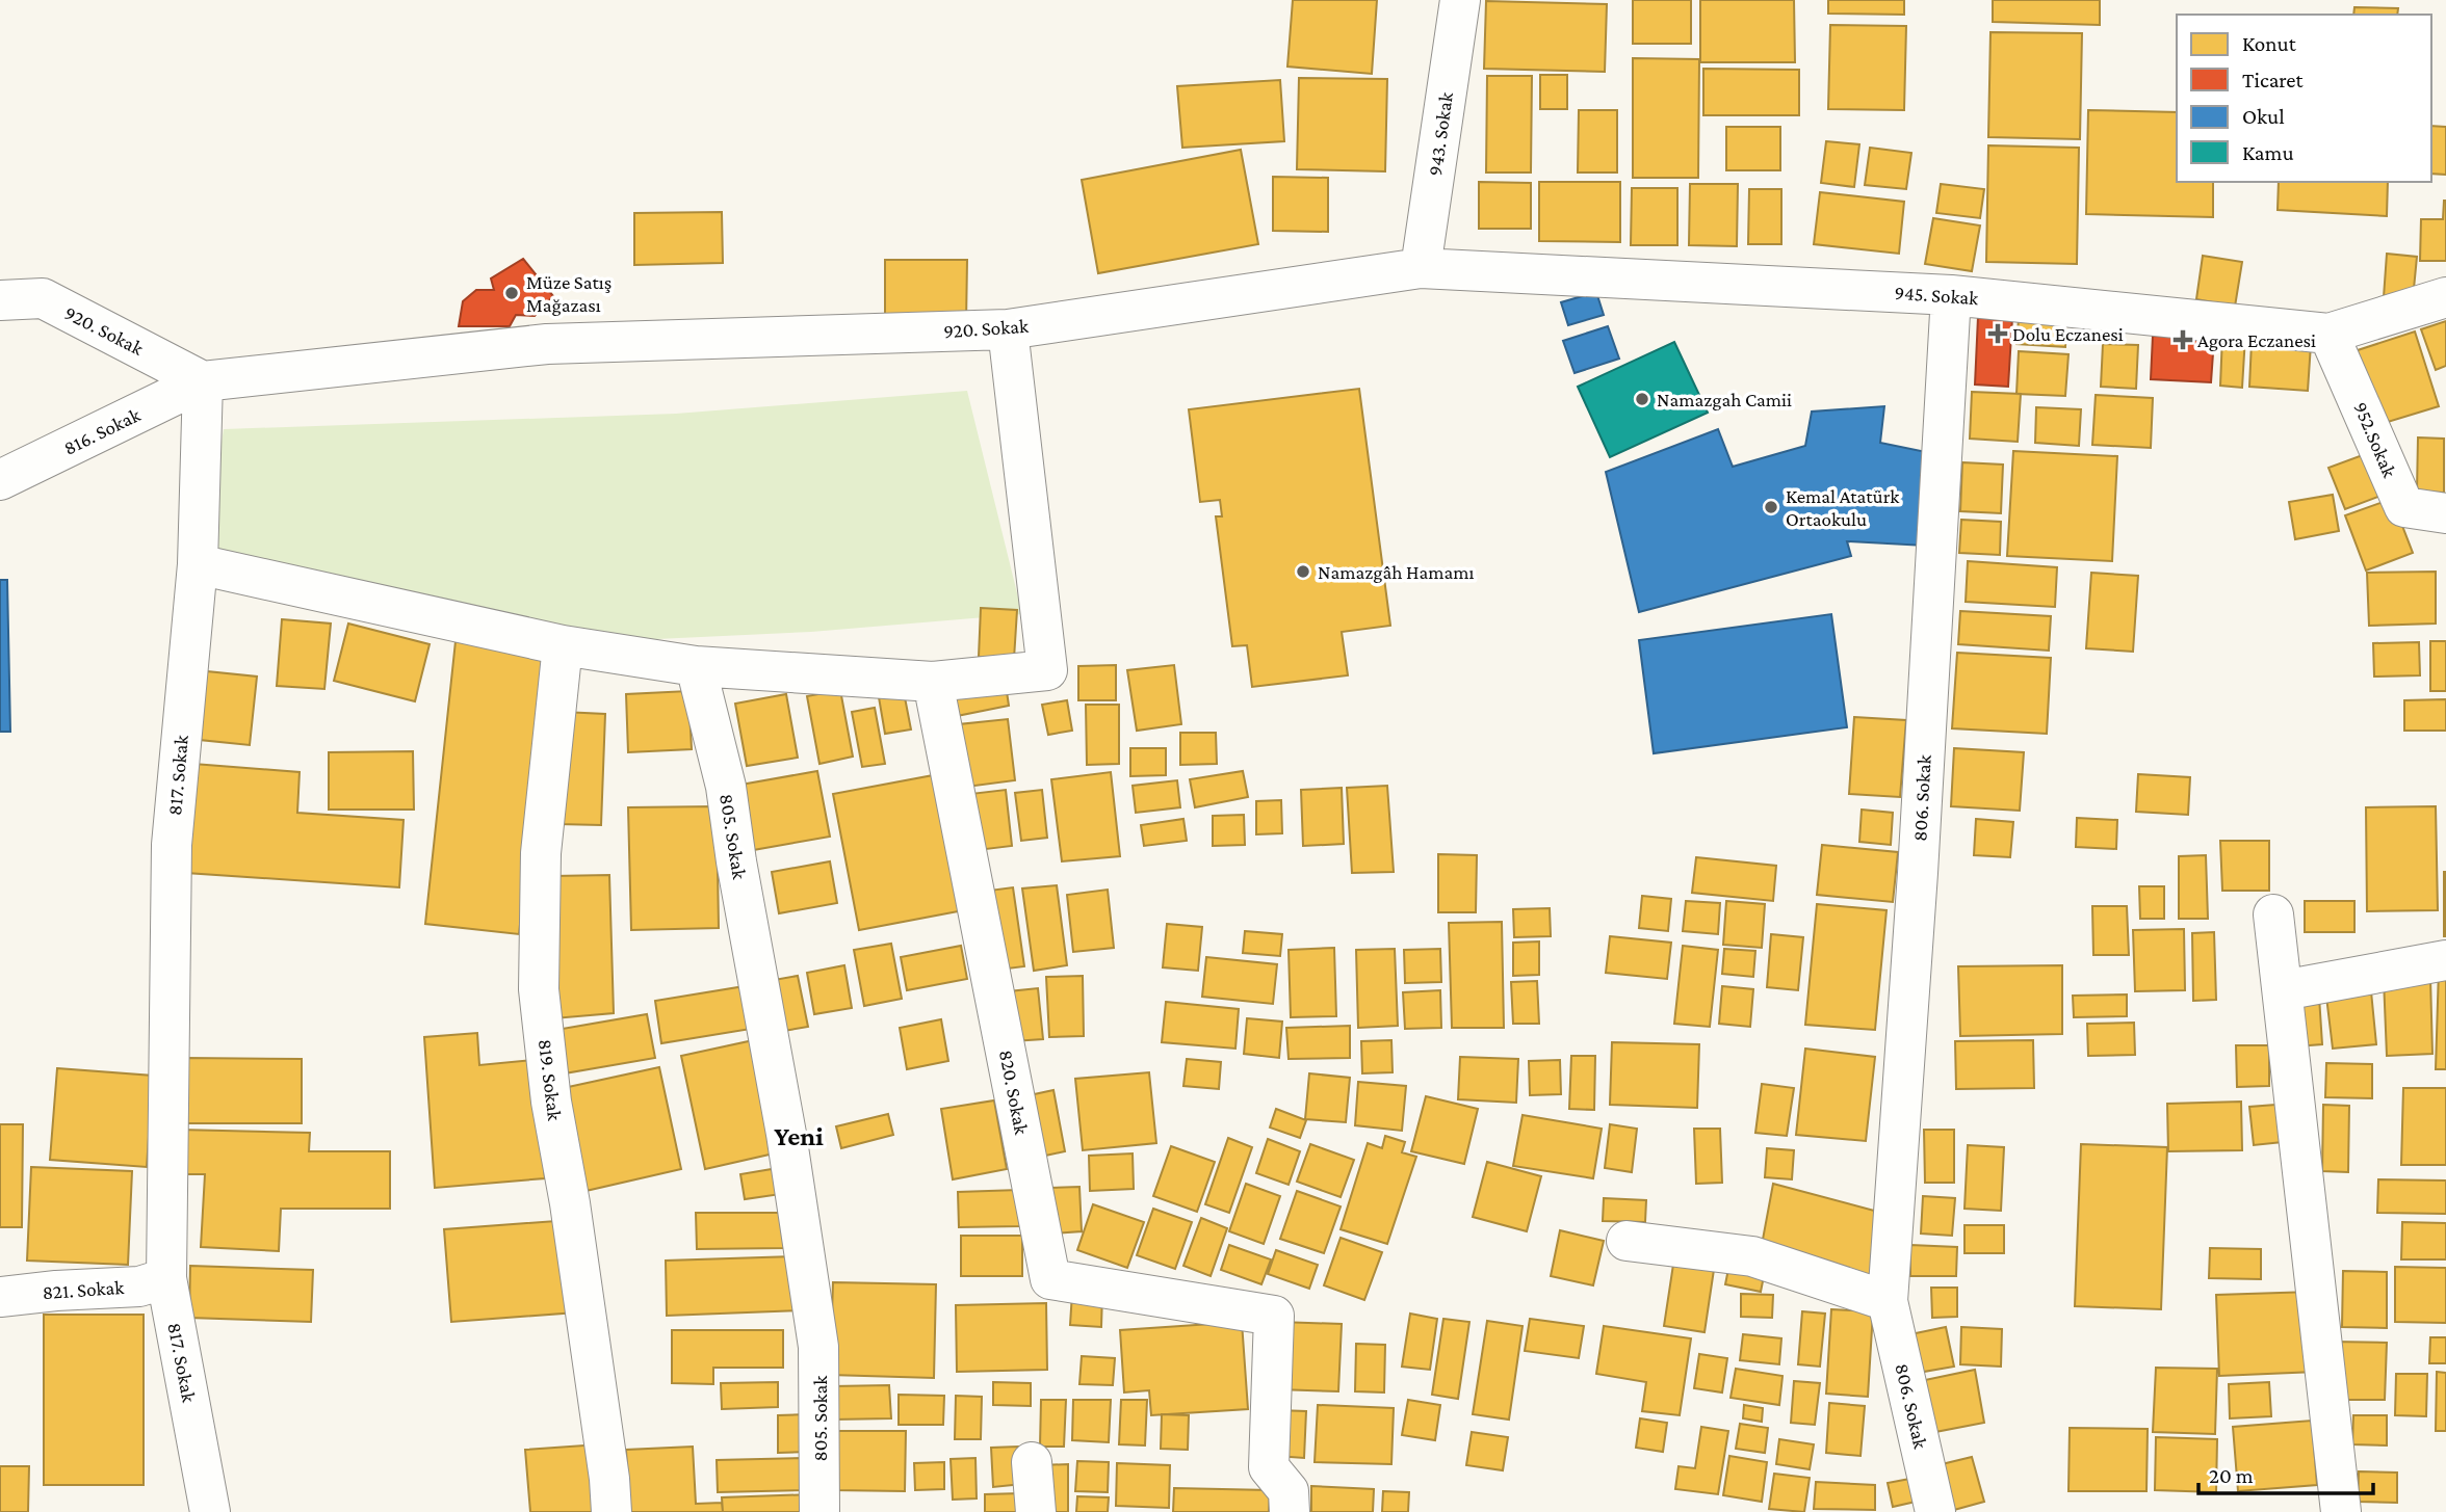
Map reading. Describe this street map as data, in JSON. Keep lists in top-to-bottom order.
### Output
{
  "streets": {
    "street": [
      "943. Sokak",
      "945. Sokak",
      "920. Sokak",
      "816. Sokak",
      "952.Sokak",
      "817. Sokak",
      "806. Sokak",
      "805. Sokak",
      "819. Sokak",
      "820. Sokak",
      "821. Sokak"
    ]
  },
  "crossings": [
    ["943. Sokak", "945. Sokak"],
    ["943. Sokak", "920. Sokak"],
    ["945. Sokak", "920. Sokak"],
    ["945. Sokak", "952.Sokak"],
    ["945. Sokak", "806. Sokak"],
    ["920. Sokak", "816. Sokak"],
    ["920. Sokak", "817. Sokak"],
    ["816. Sokak", "817. Sokak"],
    ["817. Sokak", "821. Sokak"]
  ],
  "districts": ["Yeni"],
  "places": {
    "other": [
      "Müze Satış Mağazası",
      "Namazgah Camii",
      "Kemal Atatürk Ortaokulu",
      "Namazgâh Hamamı"
    ],
    "health": ["Dolu Eczanesi", "Agora Eczanesi"]
  },
  "legend": [
    "Konut",
    "Ticaret",
    "Okul",
    "Kamu"
  ],
  "scale_bar": "20 m"
}
